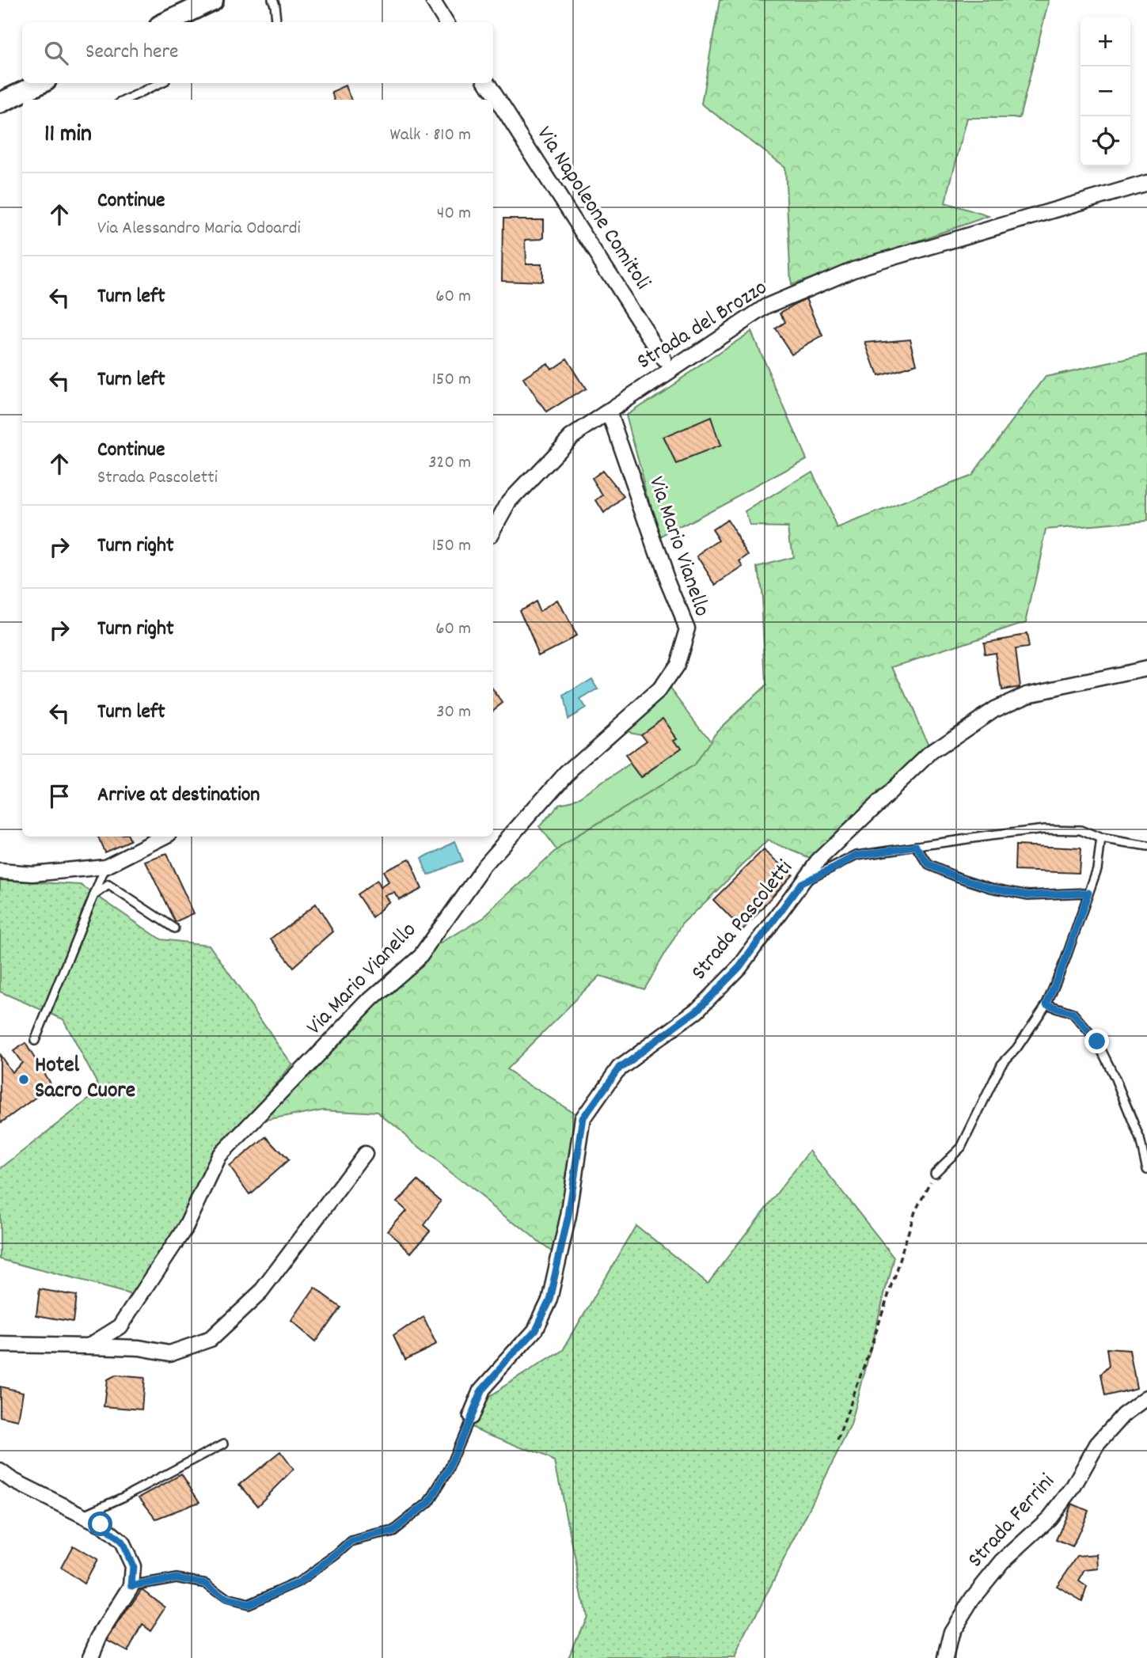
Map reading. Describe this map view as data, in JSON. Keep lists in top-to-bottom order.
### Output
{
  "streets": {
    "street": [
      "Via Napoleone Comitoli",
      "Strada del Brozzo",
      "Via Mario Vianello",
      "Strada Pascoletti",
      "Strada Ferrini"
    ]
  },
  "crossings": [
    ["Strada del Brozzo", "Via Mario Vianello"]
  ],
  "places": ["Hotel Sacro Cuore"],
  "page": {
    "map_buttons": ["+", "−"],
    "search": "Search here",
    "heading": ["11 min", "Walk · 810 m"],
    "list": [
      ["Continue", "Via Alessandro Maria Odoardi", "40 m"],
      ["Turn left", "60 m"],
      ["Turn left", "150 m"],
      ["Continue", "Strada Pascoletti", "320 m"],
      ["Turn right", "150 m"],
      ["Turn right", "60 m"],
      ["Turn left", "30 m"],
      "Arrive at destination"
    ]
  }
}
